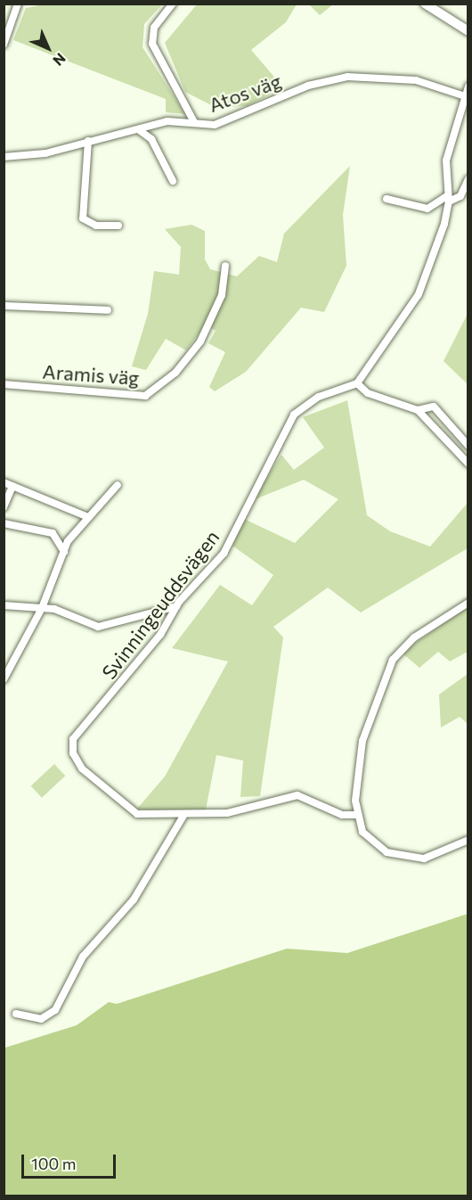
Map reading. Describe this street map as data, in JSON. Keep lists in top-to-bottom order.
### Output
{
  "streets": {
    "street": ["Atos väg", "Aramis väg", "Svinningeuddsvägen"]
  },
  "scale_bar": "100 m",
  "north": "bottom right"
}
